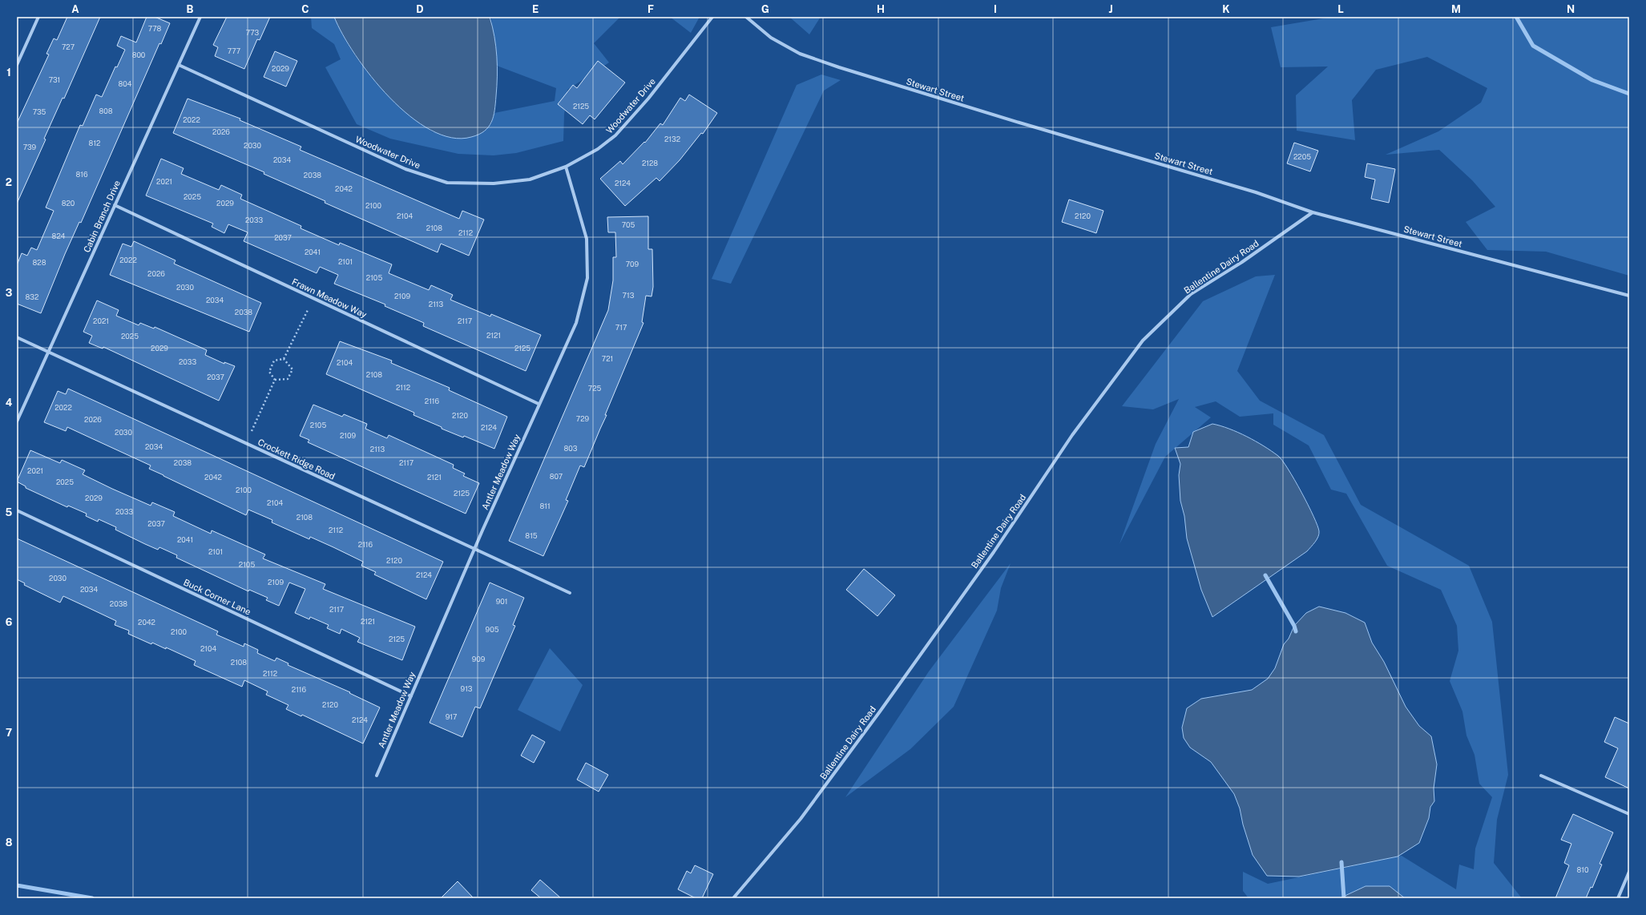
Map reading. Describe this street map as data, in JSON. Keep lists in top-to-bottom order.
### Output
{
  "streets": {
    "street": [
      "Stewart Street",
      "Woodwater Drive",
      "Cabin Branch Drive",
      "Ballentine Dairy Road",
      "Frawn Meadow Way",
      "Crockett Ridge Road",
      "Antler Meadow Way",
      "Buck Corner Lane"
    ]
  },
  "crossings": [
    ["Stewart Street", "Ballentine Dairy Road"],
    ["Woodwater Drive", "Cabin Branch Drive"],
    ["Woodwater Drive", "Antler Meadow Way"],
    ["Cabin Branch Drive", "Frawn Meadow Way"],
    ["Cabin Branch Drive", "Crockett Ridge Road"],
    ["Frawn Meadow Way", "Antler Meadow Way"],
    ["Crockett Ridge Road", "Antler Meadow Way"],
    ["Antler Meadow Way", "Buck Corner Lane"]
  ],
  "house_numbers": [
    "778",
    "773",
    "727",
    "777",
    "800",
    "2029",
    "731",
    "804",
    "2125",
    "808",
    "735",
    "2022",
    "2026",
    "2132",
    "812",
    "2030",
    "739",
    "2205",
    "2034",
    "2128",
    "816",
    "2038",
    "2021",
    "2124",
    "2042",
    "2025",
    "820",
    "2029",
    "2100",
    "2104",
    "2120",
    "2033",
    "705",
    "2108",
    "2112",
    "824",
    "2037",
    "2041",
    "2022",
    "2101",
    "828",
    "709",
    "2026",
    "2105",
    "2030",
    "713",
    "2109",
    "832",
    "2034",
    "2113",
    "2038",
    "2021",
    "2117",
    "717",
    "2121",
    "2025",
    "2029",
    "2125",
    "721",
    "2033",
    "2104",
    "2108",
    "2037",
    "2112",
    "725",
    "2116",
    "2022",
    "2120",
    "729",
    "2026",
    "2105",
    "2124",
    "2030",
    "2109",
    "2034",
    "803",
    "2113",
    "2038",
    "2117",
    "2021",
    "807",
    "2042",
    "2121",
    "2025",
    "2100",
    "2125",
    "2029",
    "2104",
    "811",
    "2033",
    "2108",
    "2037",
    "2112",
    "815",
    "2041",
    "2116",
    "2101",
    "2120",
    "2105",
    "2124",
    "2030",
    "2109",
    "2034",
    "901",
    "2038",
    "2117",
    "2121",
    "2042",
    "905",
    "2100",
    "2125",
    "2104",
    "909",
    "2108",
    "2112",
    "913",
    "2116",
    "2120",
    "917",
    "2124",
    "810"
  ],
  "grid": {
    "columns": [
      "A",
      "B",
      "C",
      "D",
      "E",
      "F",
      "G",
      "H",
      "I",
      "J",
      "K",
      "L",
      "M",
      "N"
    ],
    "rows": [
      "1",
      "2",
      "3",
      "4",
      "5",
      "6",
      "7",
      "8"
    ]
  }
}
